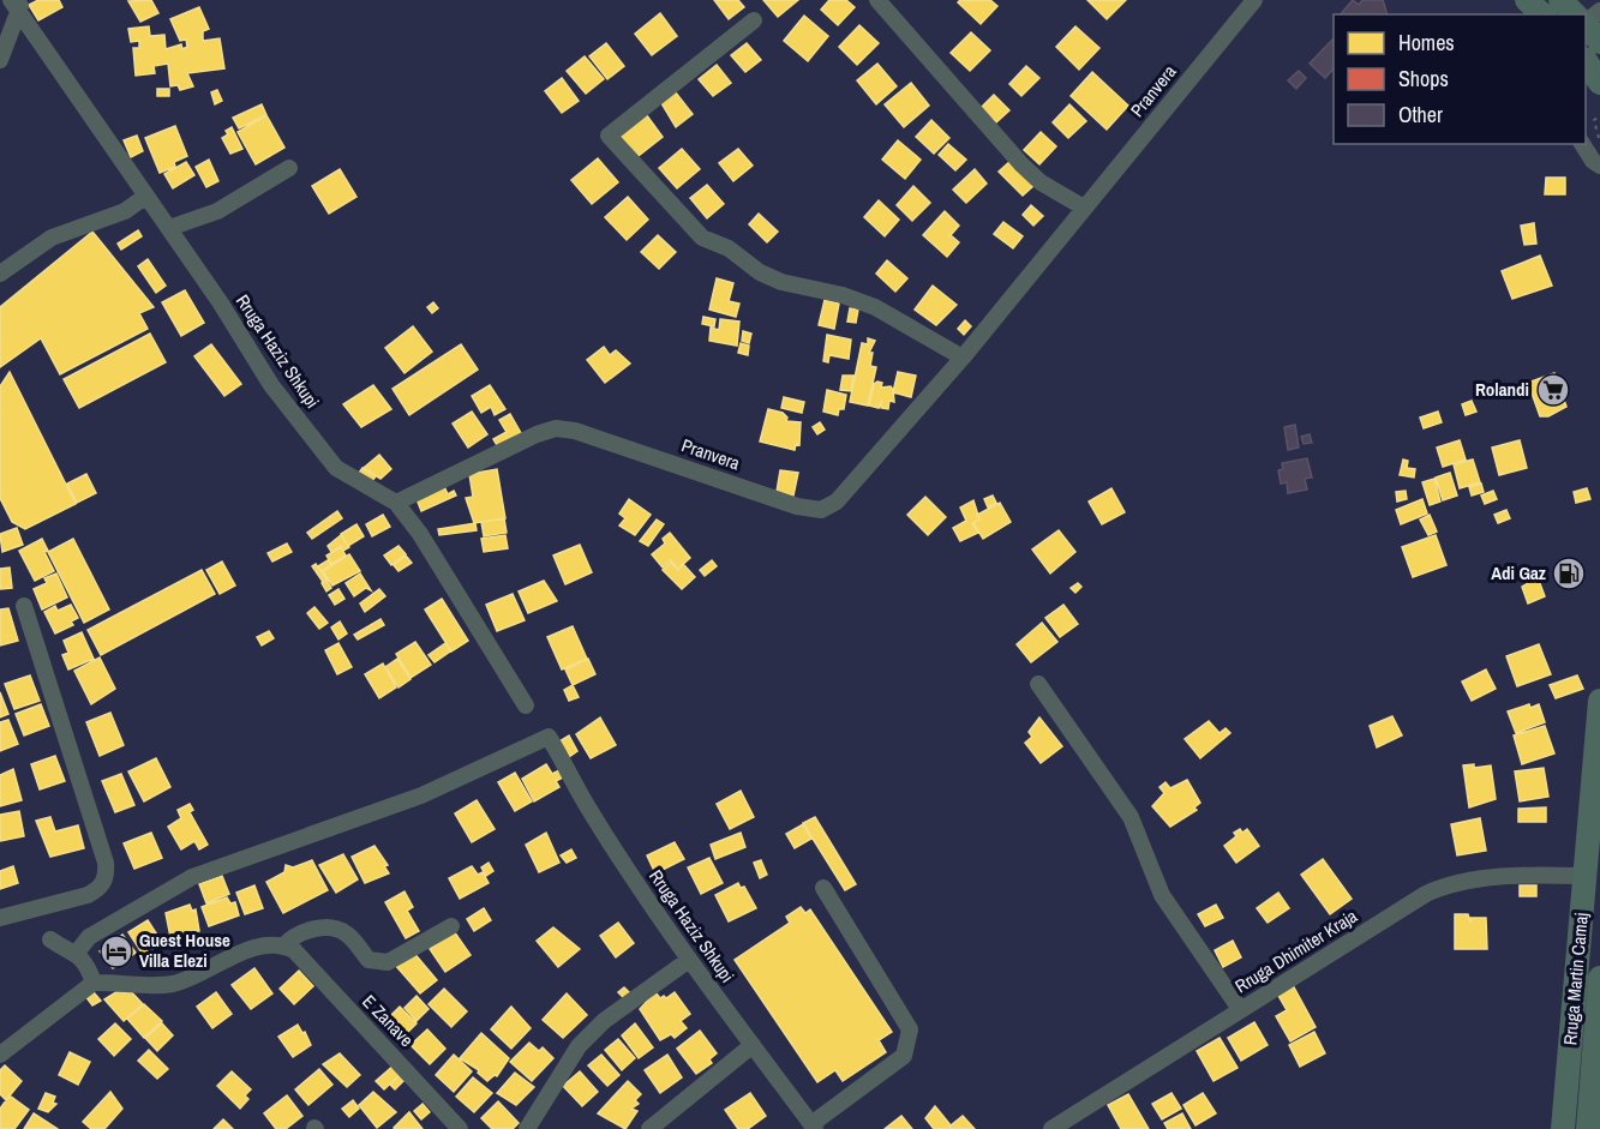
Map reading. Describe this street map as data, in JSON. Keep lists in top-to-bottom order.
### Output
{
  "streets": {
    "highway": ["Rruga Martin Camaj"],
    "street": [
      "Pranvera",
      "Rruga Haziz Shkupi",
      "Rruga Dhimiter Kraja",
      "E Zanave"
    ]
  },
  "crossings": [
    ["Pranvera", "Rruga Haziz Shkupi"],
    ["Rruga Dhimiter Kraja", "Rruga Martin Camaj"]
  ],
  "places": {
    "supermarket": ["Rolandi"],
    "fuel station": ["Adi Gaz"],
    "hotel": ["Guest House Villa Elezi"]
  },
  "legend": ["Homes", "Shops", "Other"]
}
